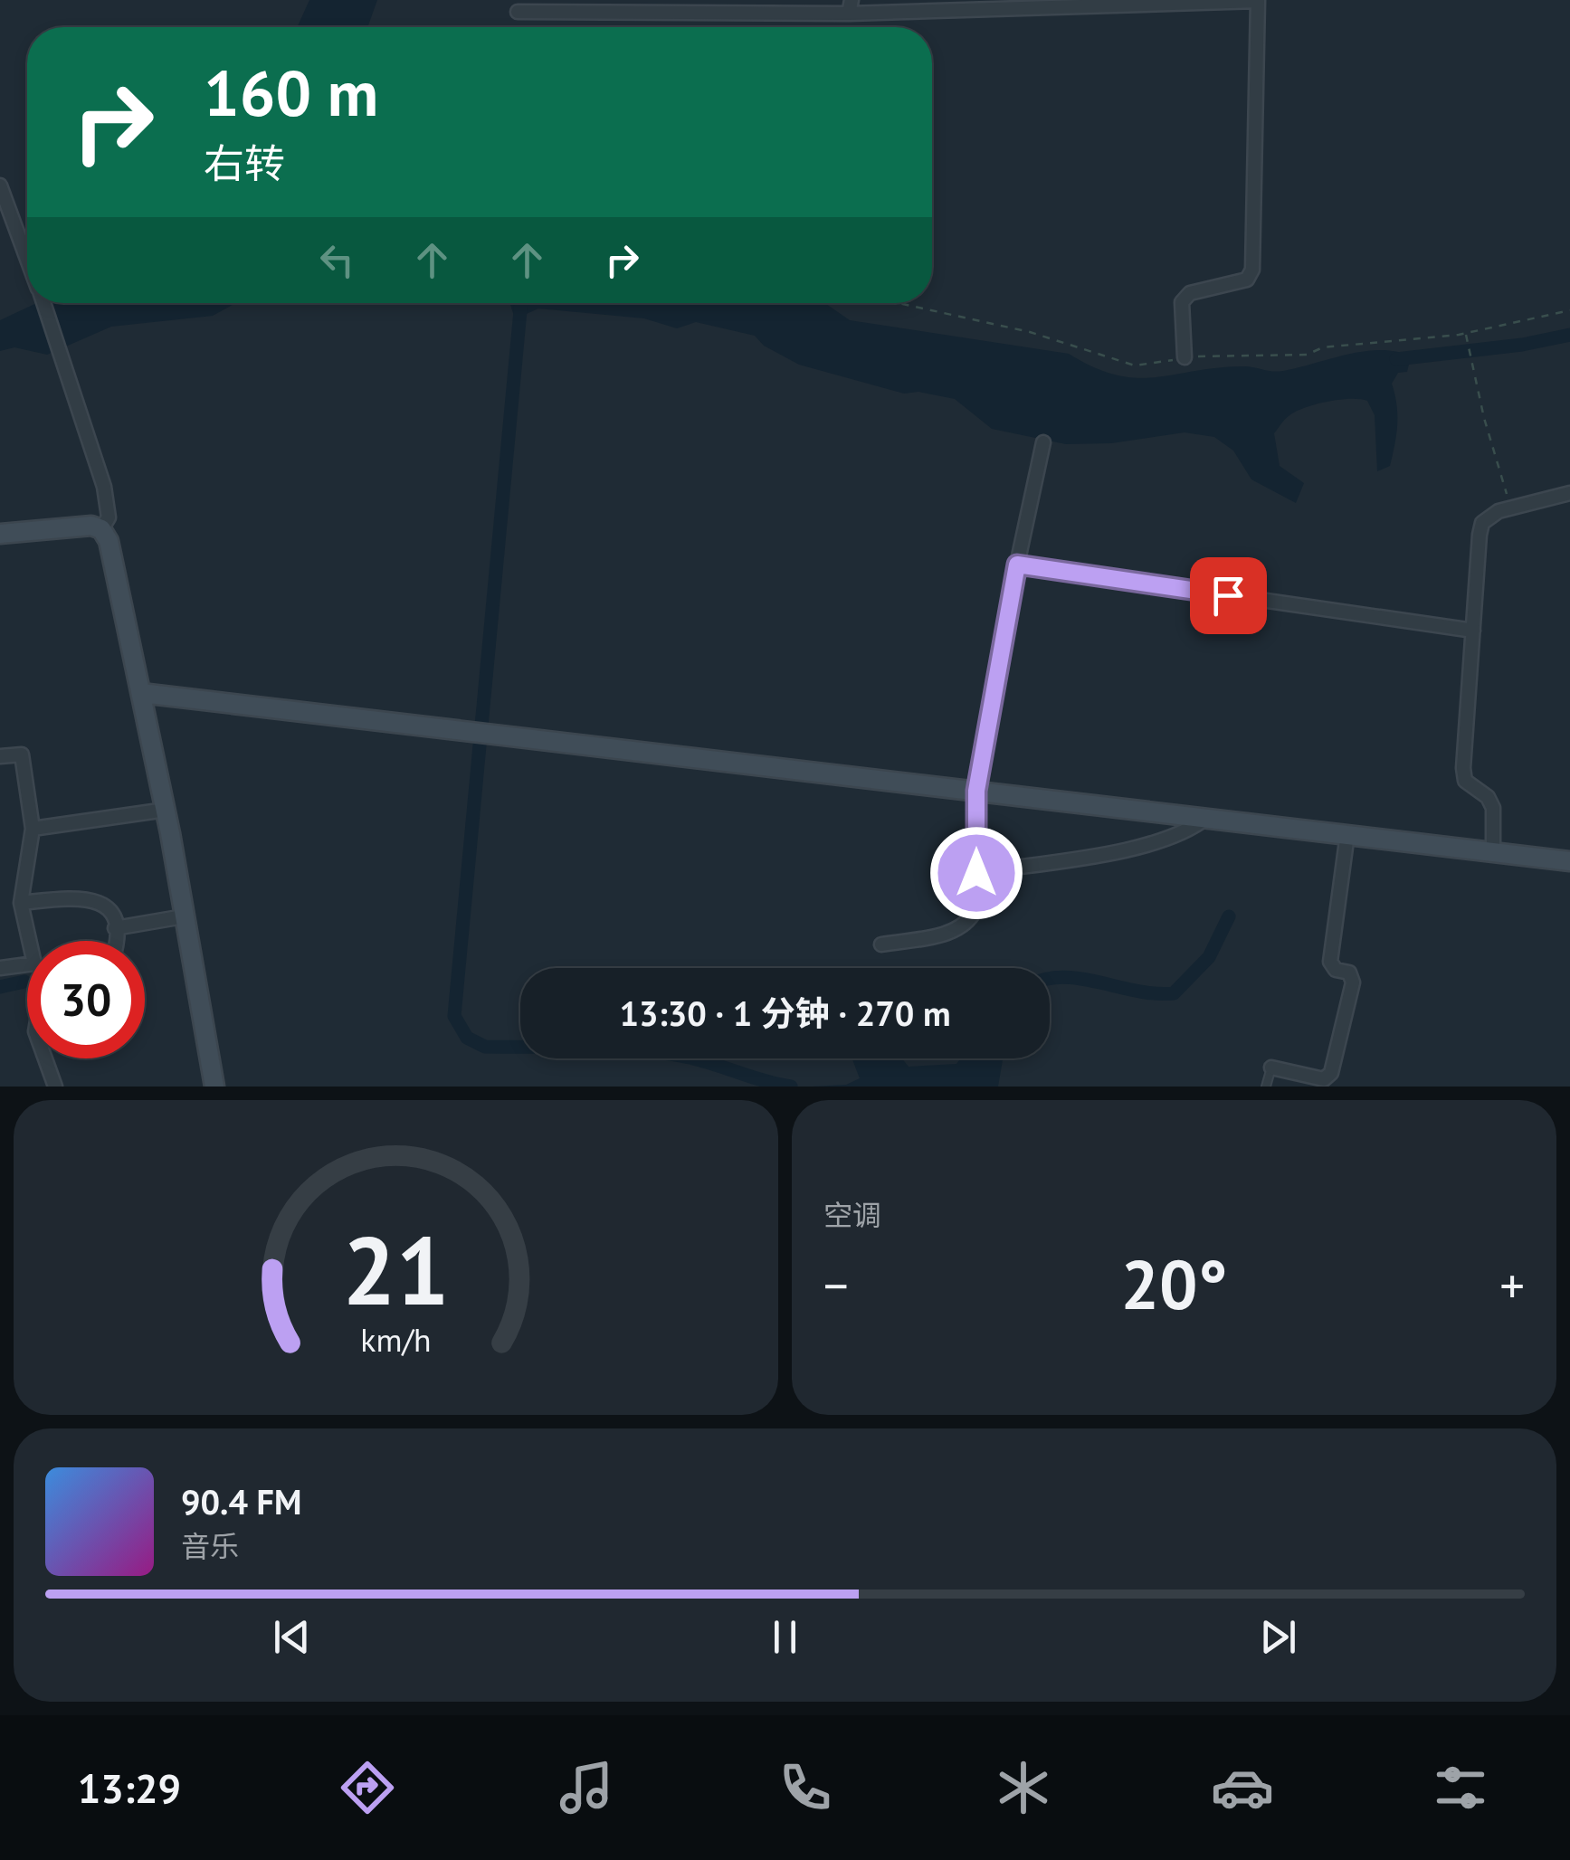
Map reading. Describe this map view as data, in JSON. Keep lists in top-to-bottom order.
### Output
{
  "page": {
    "turn": ["160 m", "右转"],
    "limit": "30",
    "trip": "13:30 · 1 分钟 · 270 m",
    "tile": "空调",
    "heat": ["−", "20°", "+"],
    "song": ["90.4 FM", "音乐"],
    "tabs": "13:29",
    "gauge": ["21", "km/h"]
  }
}
